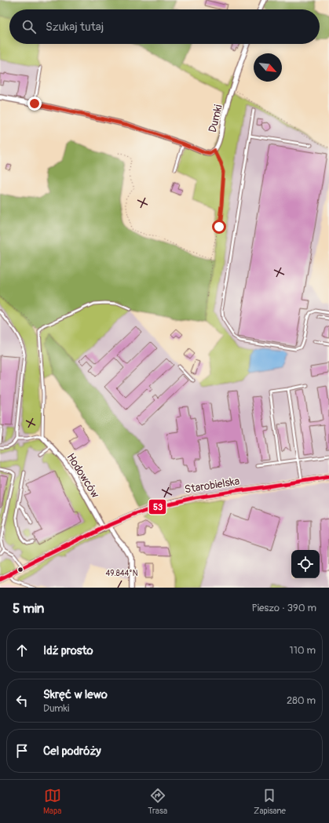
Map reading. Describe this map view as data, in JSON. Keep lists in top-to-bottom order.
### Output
{
  "streets": {
    "street": ["Dumki", "Hodowców", "Starobielska"]
  },
  "crossings": [
    ["Hodowców", "Starobielska"]
  ],
  "lines": ["transit line 53"],
  "north": "bottom right",
  "page": {
    "search": "Szukaj tutaj",
    "heading": ["5 min", "Pieszo · 390 m"],
    "list": [
      ["Idź prosto", "110 m"],
      ["Skręć w lewo", "Dumki", "280 m"],
      "Cel podróży"
    ],
    "nav": ["Mapa", "Trasa", "Zapisane"]
  },
  "coordinates": ["49.844°N"]
}
